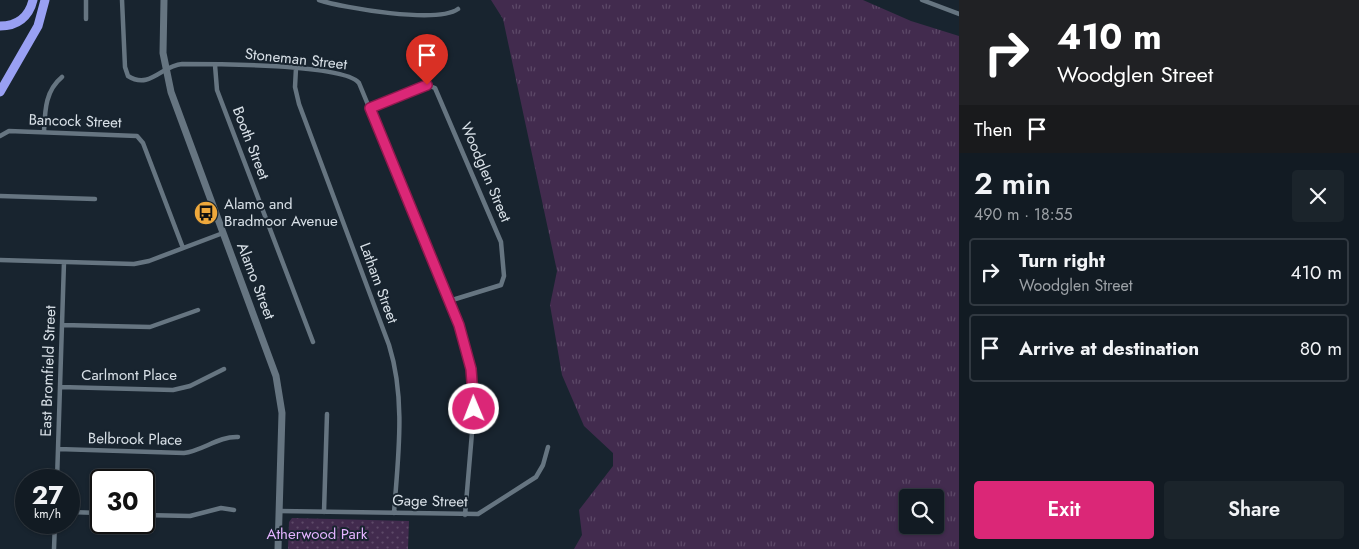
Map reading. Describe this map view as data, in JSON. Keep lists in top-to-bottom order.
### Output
{
  "streets": {
    "main road": ["Alamo Street"],
    "street": [
      "Stoneman Street",
      "Bancock Street",
      "Booth Street",
      "Woodglen Street",
      "Latham Street",
      "East Bromfield Street",
      "Carlmont Place",
      "Belbrook Place",
      "Gage Street"
    ]
  },
  "crossings": [
    ["Stoneman Street", "Booth Street"],
    ["Stoneman Street", "Woodglen Street"],
    ["Stoneman Street", "Alamo Street"],
    ["Stoneman Street", "Latham Street"],
    ["Stoneman Street", "Gage Street"],
    ["Alamo Street", "Gage Street"],
    ["Latham Street", "Gage Street"],
    ["East Bromfield Street", "Carlmont Place"],
    ["East Bromfield Street", "Belbrook Place"]
  ],
  "parks": ["Atherwood Park"],
  "places": {
    "bus stop": ["Alamo and Bradmoor Avenue"]
  },
  "page": {
    "turn": ["410 m", "Woodglen Street"],
    "then": "Then",
    "heading": ["2 min", "490 m · 18:55"],
    "list": [
      {
        "name": "Turn right",
        "note": "Woodglen Street",
        "value": "410 m"
      },
      {
        "name": "Arrive at destination",
        "value": "80 m"
      }
    ],
    "speed": "27 km/h",
    "limit": "30",
    "buttons": ["Exit", "Share"]
  }
}
